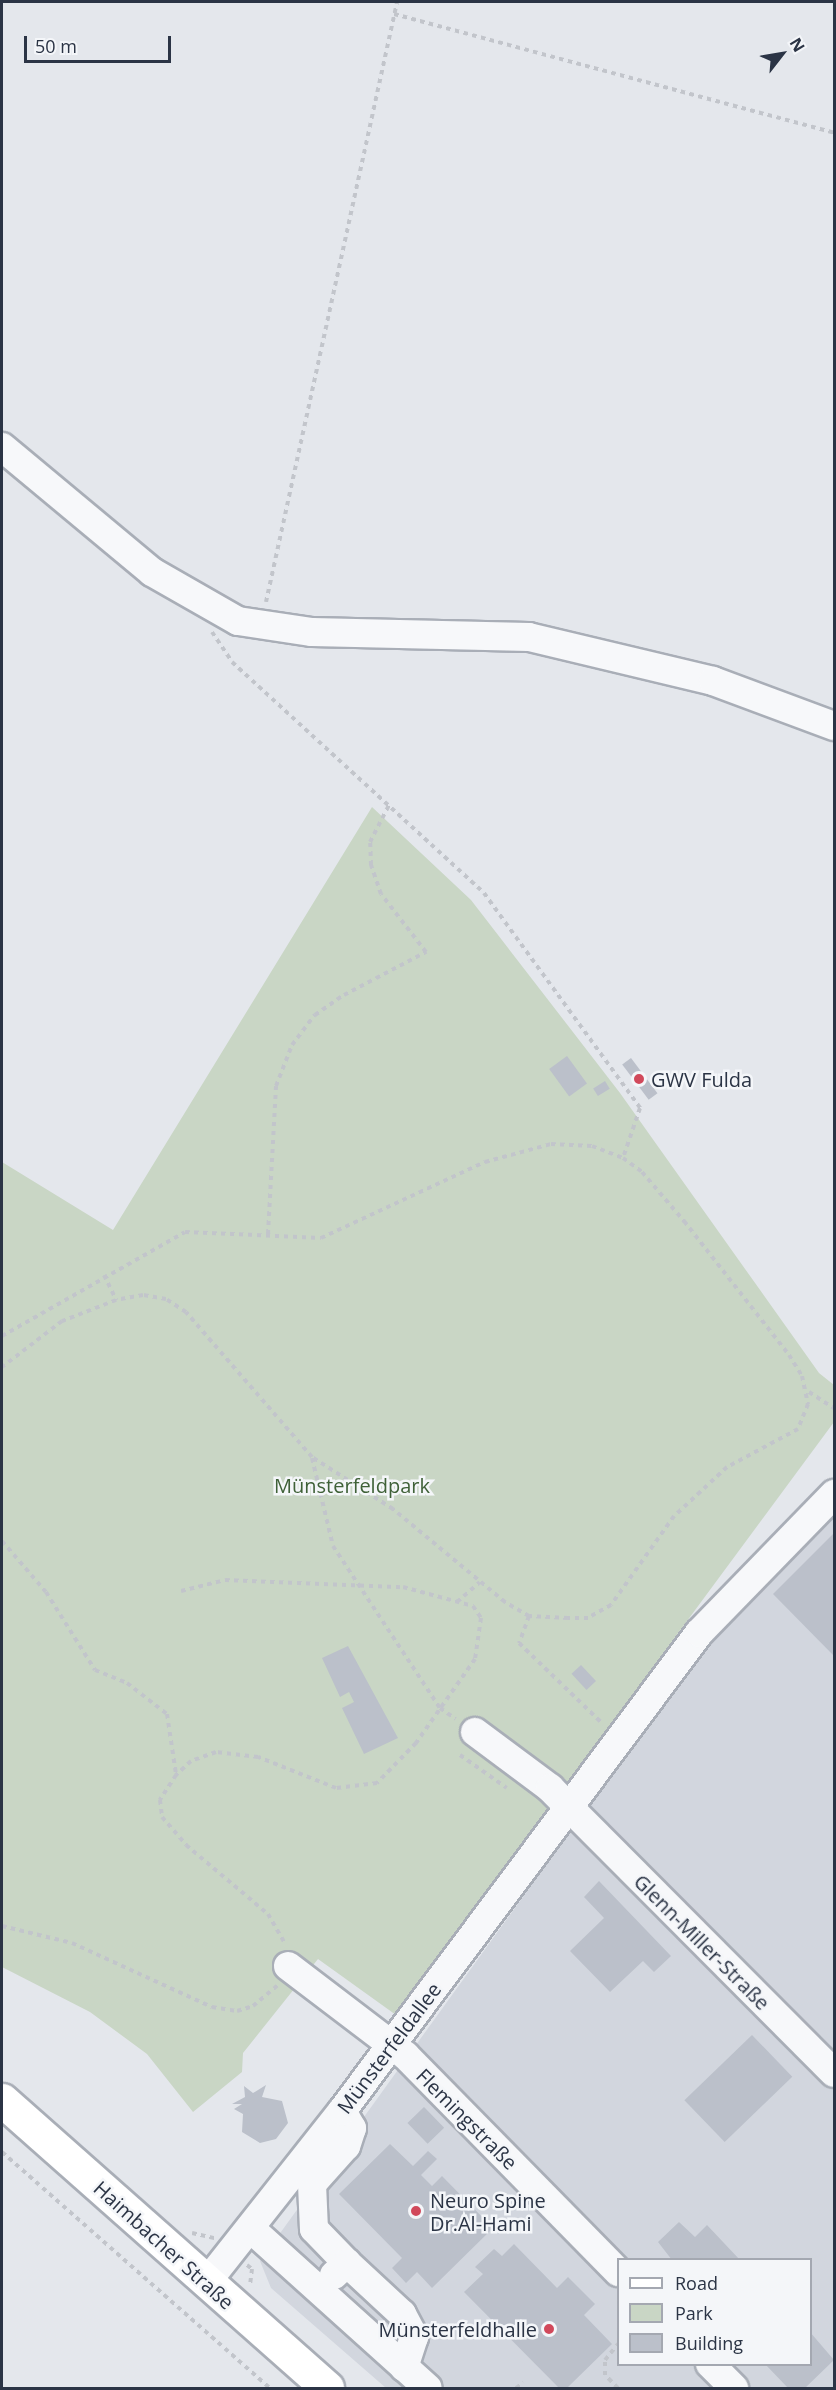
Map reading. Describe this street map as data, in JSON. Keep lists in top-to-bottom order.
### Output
{
  "streets": {
    "main road": ["Haimbacher Straße"],
    "street": ["Glenn-Miller-Straße", "Münsterfeldallee", "Flemingstraße"]
  },
  "crossings": [
    ["Glenn-Miller-Straße", "Münsterfeldallee"],
    ["Münsterfeldallee", "Flemingstraße"],
    ["Münsterfeldallee", "Haimbacher Straße"]
  ],
  "parks": ["Münsterfeldpark"],
  "places": ["GWV Fulda", "Neuro Spine Dr.Al-Hami", "Münsterfeldhalle"],
  "legend": ["Road", "Park", "Building"],
  "scale_bar": "50 m",
  "north": "top right"
}
